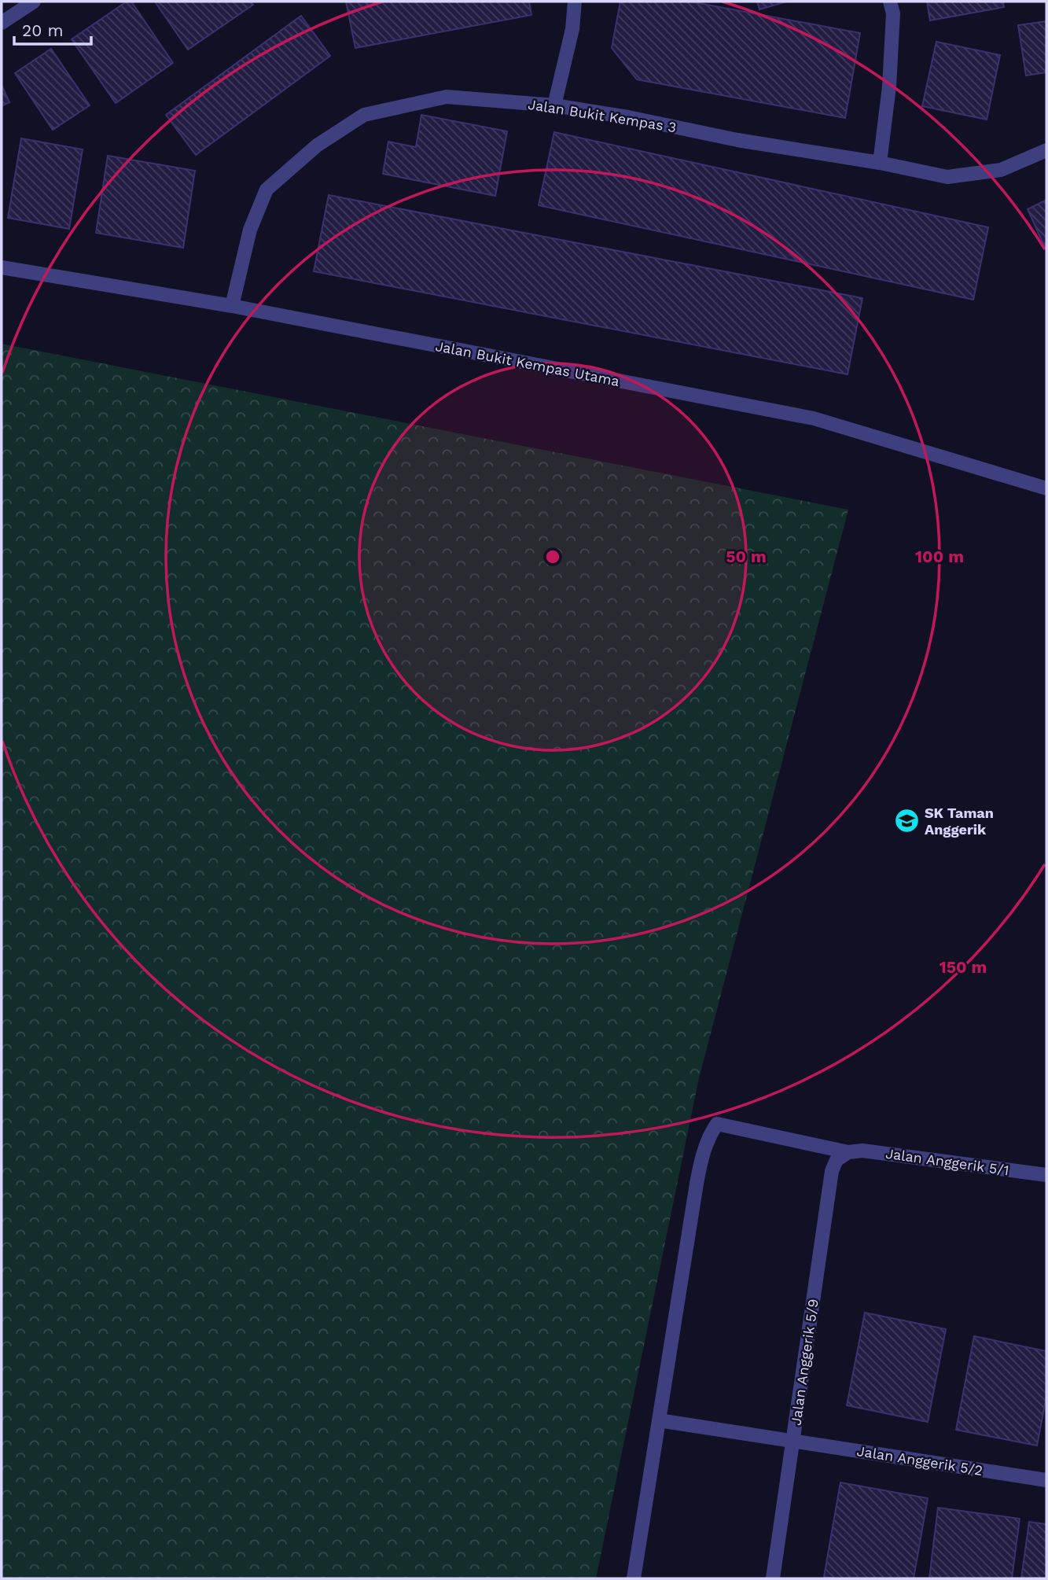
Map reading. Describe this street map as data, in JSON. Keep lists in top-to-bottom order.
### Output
{
  "streets": {
    "street": [
      "Jalan Bukit Kempas 3",
      "Jalan Bukit Kempas Utama",
      "Jalan Anggerik 5/1",
      "Jalan Anggerik 5/9",
      "Jalan Anggerik 5/2"
    ]
  },
  "crossings": [
    ["Jalan Bukit Kempas 3", "Jalan Bukit Kempas Utama"],
    ["Jalan Anggerik 5/1", "Jalan Anggerik 5/9"],
    ["Jalan Anggerik 5/1", "Jalan Anggerik 5/2"],
    ["Jalan Anggerik 5/9", "Jalan Anggerik 5/2"]
  ],
  "places": {
    "school or university": ["SK Taman Anggerik"]
  },
  "scale_bar": "20 m",
  "rings": ["50 m", "100 m", "150 m"]
}
